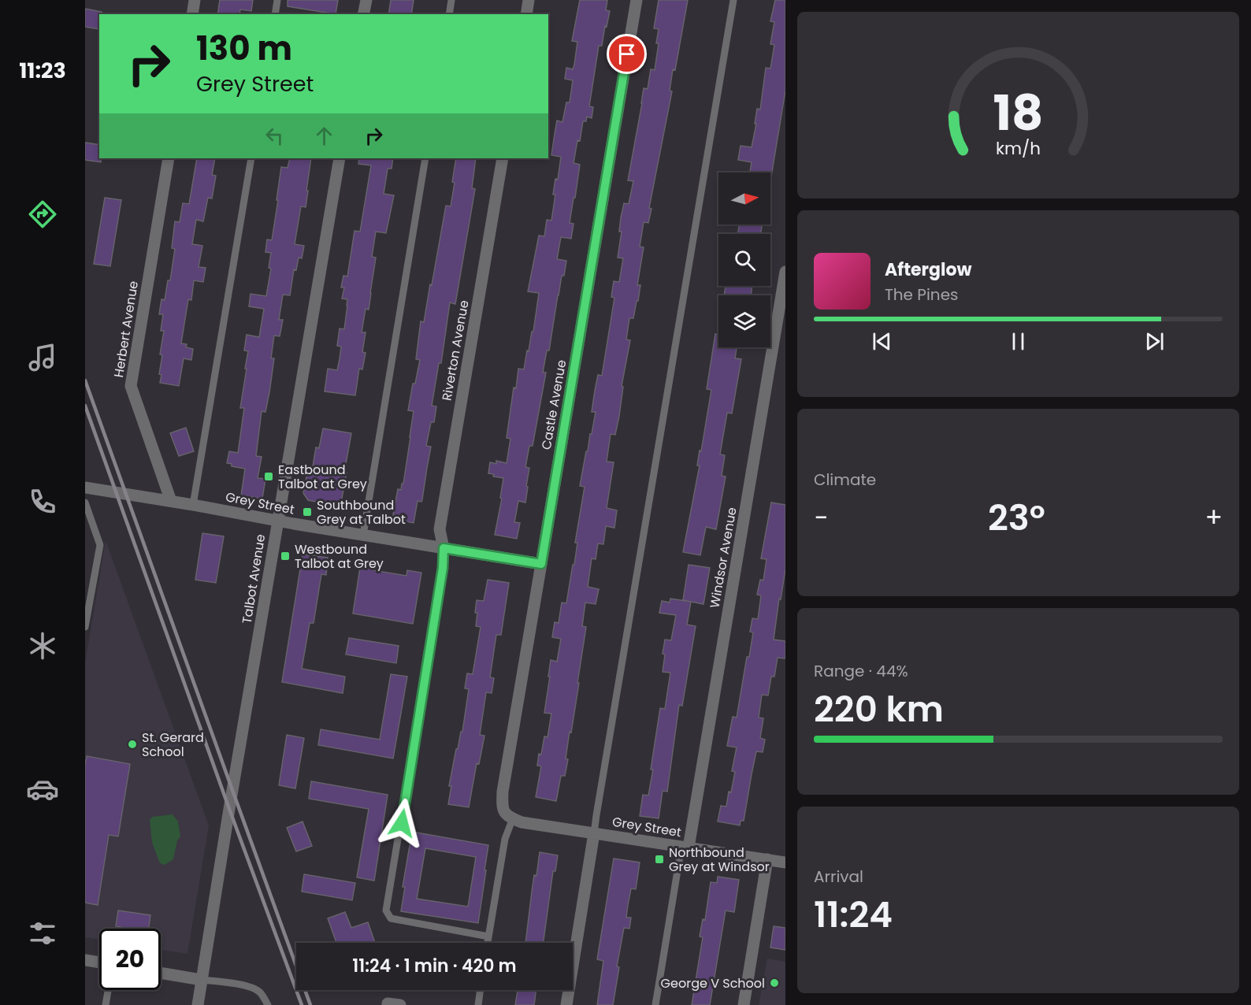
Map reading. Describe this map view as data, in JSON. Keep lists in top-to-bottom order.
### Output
{
  "streets": {
    "street": [
      "Herbert Avenue",
      "Riverton Avenue",
      "Castle Avenue",
      "Grey Street",
      "Windsor Avenue",
      "Talbot Avenue"
    ]
  },
  "crossings": [
    ["Herbert Avenue", "Grey Street"],
    ["Riverton Avenue", "Grey Street"],
    ["Castle Avenue", "Grey Street"],
    ["Grey Street", "Windsor Avenue"],
    ["Grey Street", "Talbot Avenue"]
  ],
  "places": {
    "transit": [
      "Eastbound Talbot at Grey",
      "Southbound Grey at Talbot",
      "Westbound Talbot at Grey",
      "Northbound Grey at Windsor"
    ],
    "other": ["St. Gerard School", "George V School"]
  },
  "north": "right",
  "page": {
    "tabs": "11:23",
    "turn": ["130 m", "Grey Street"],
    "song": ["Afterglow", "The Pines"],
    "tile": [
      "Climate",
      ["Range · 44%", "220 km"],
      ["Arrival", "11:24"]
    ],
    "heat": ["−", "23°", "+"],
    "limit": "20",
    "trip": "11:24 · 1 min · 420 m",
    "gauge": ["18", "km/h"]
  }
}
